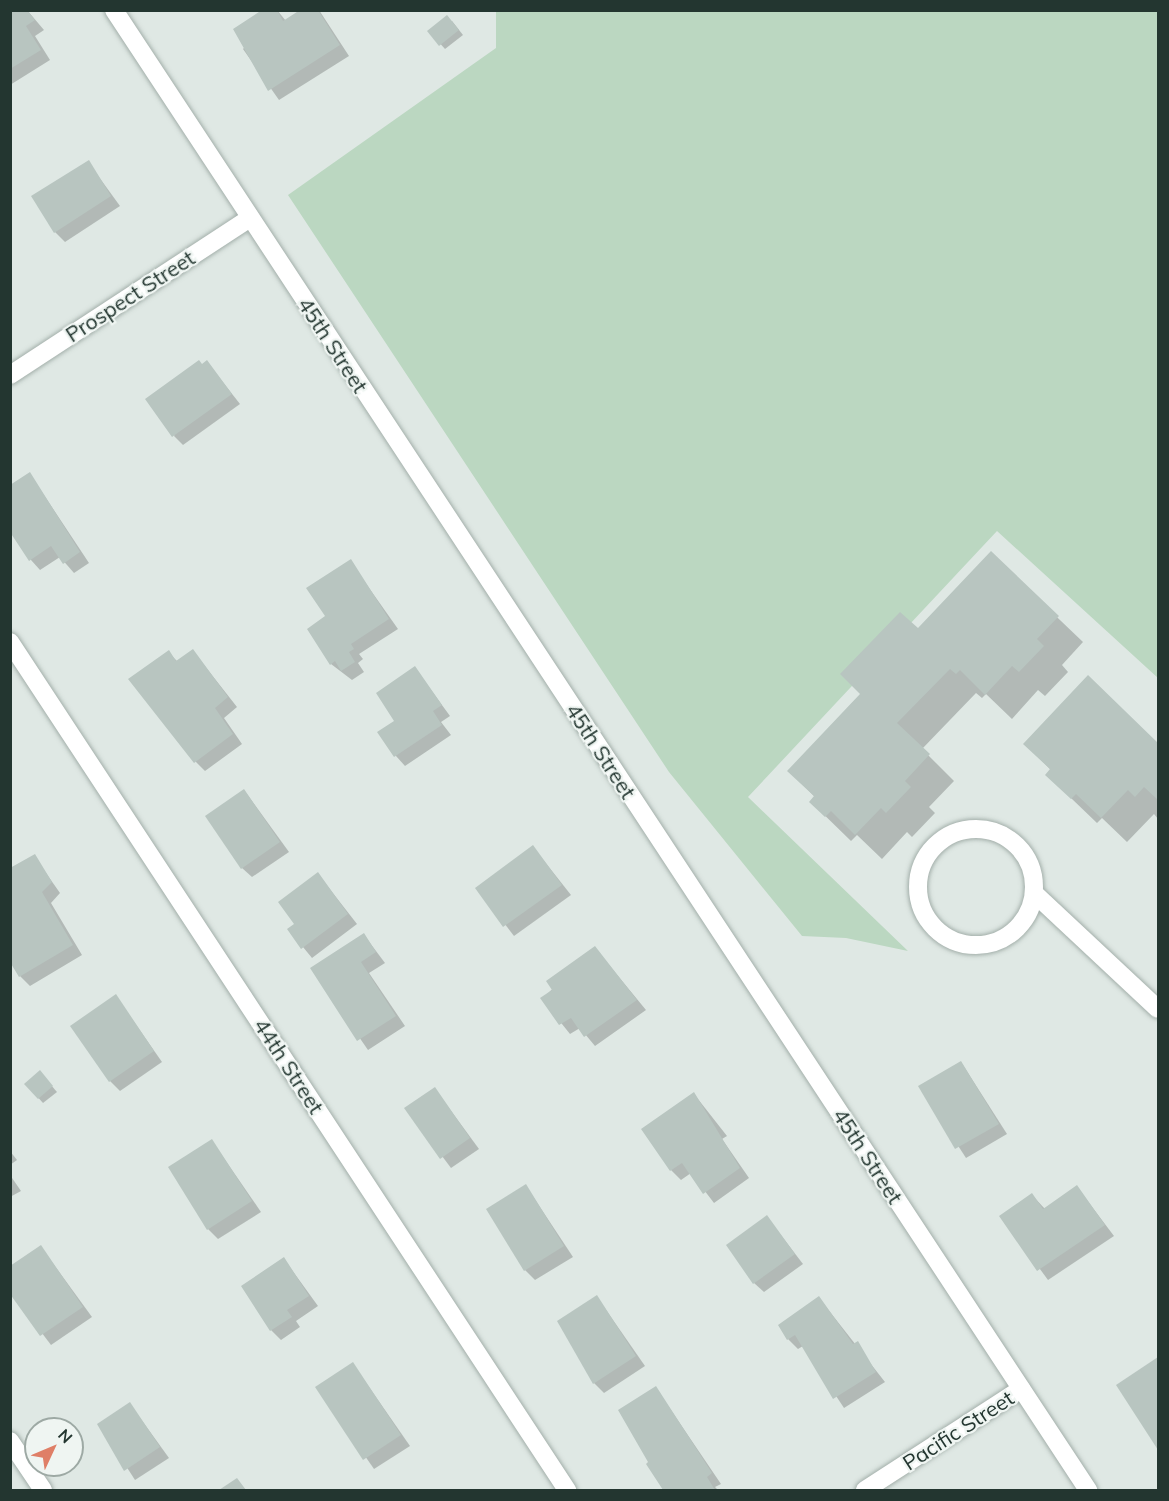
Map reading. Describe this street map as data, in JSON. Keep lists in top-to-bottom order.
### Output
{
  "streets": {
    "street": [
      "Prospect Street",
      "45th Street",
      "44th Street",
      "Pacific Street"
    ]
  },
  "crossings": [
    ["Prospect Street", "45th Street"],
    ["45th Street", "Pacific Street"]
  ],
  "north": "top right"
}
